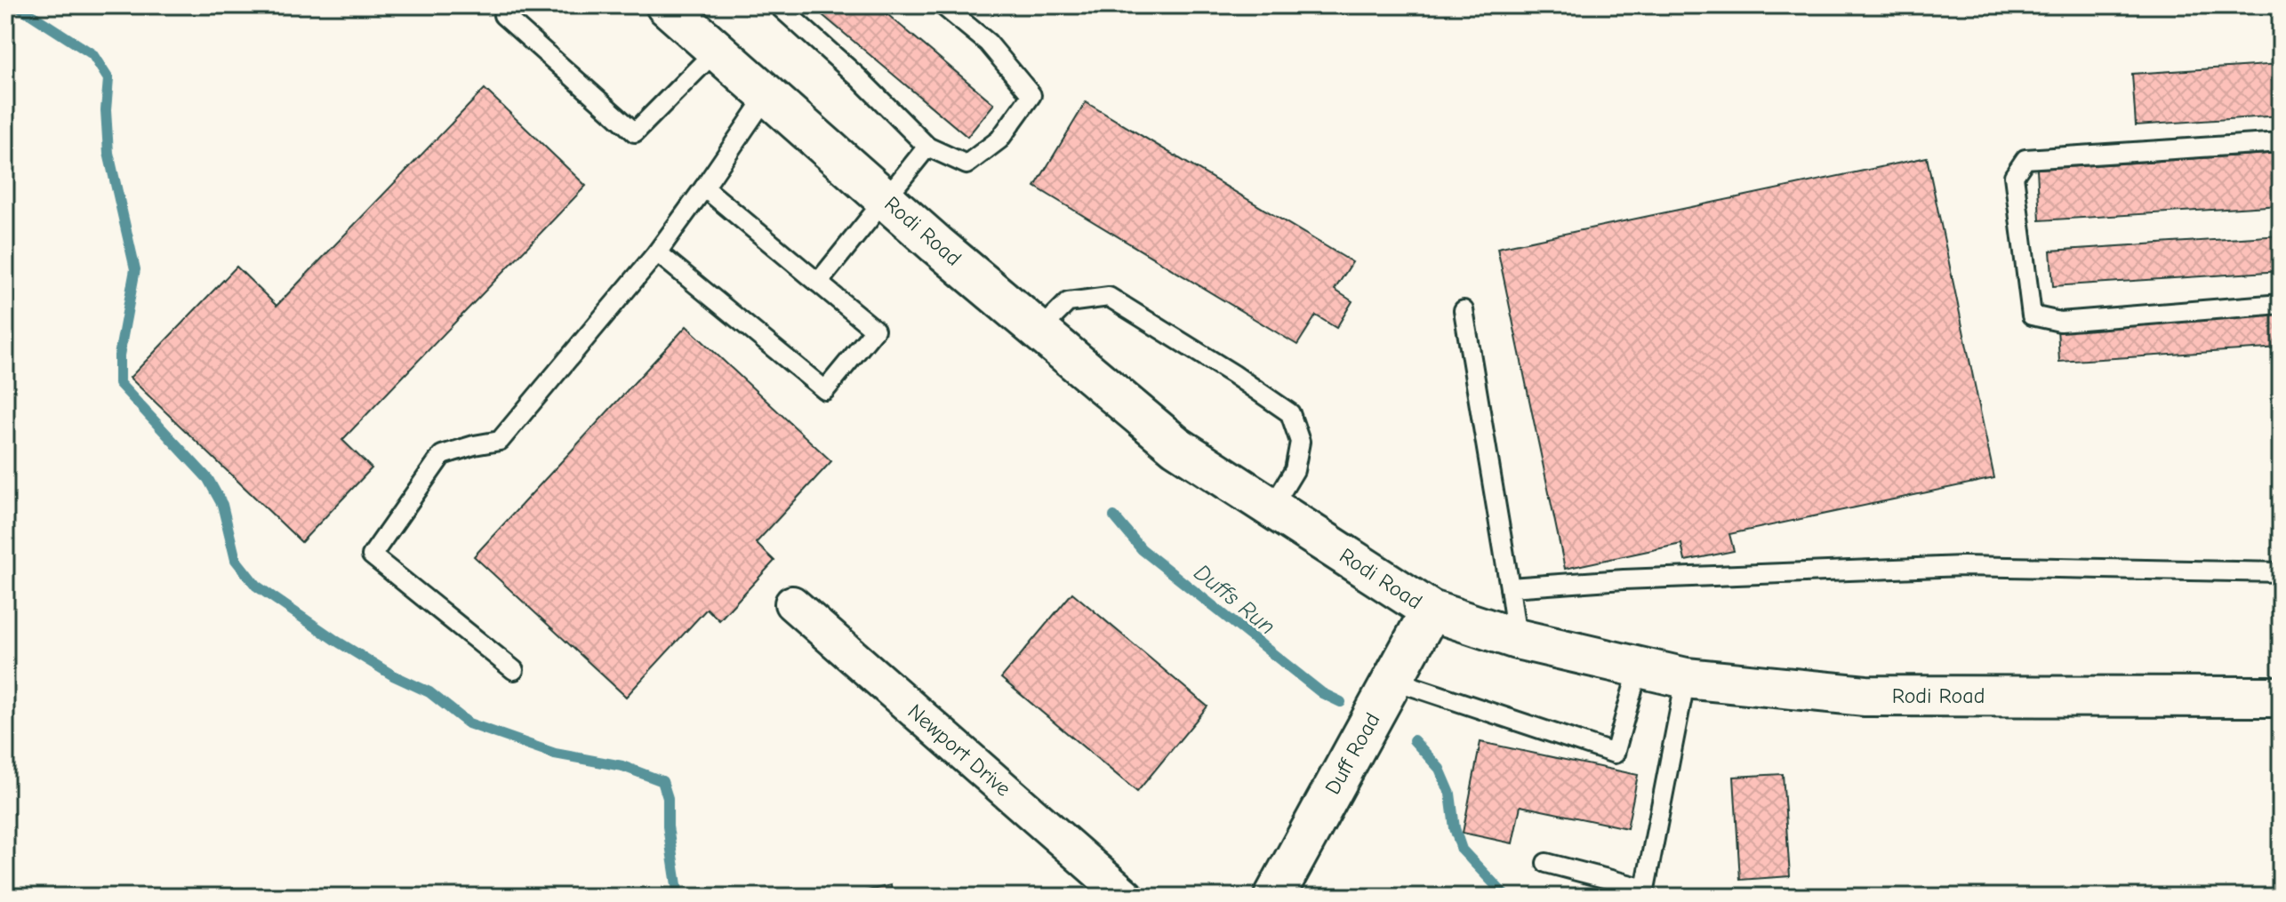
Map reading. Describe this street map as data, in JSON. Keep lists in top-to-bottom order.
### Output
{
  "streets": {
    "main road": ["Rodi Road", "Duff Road"],
    "street": ["Newport Drive"]
  },
  "crossings": [
    ["Rodi Road", "Duff Road"]
  ],
  "water": ["Duffs Run"]
}
